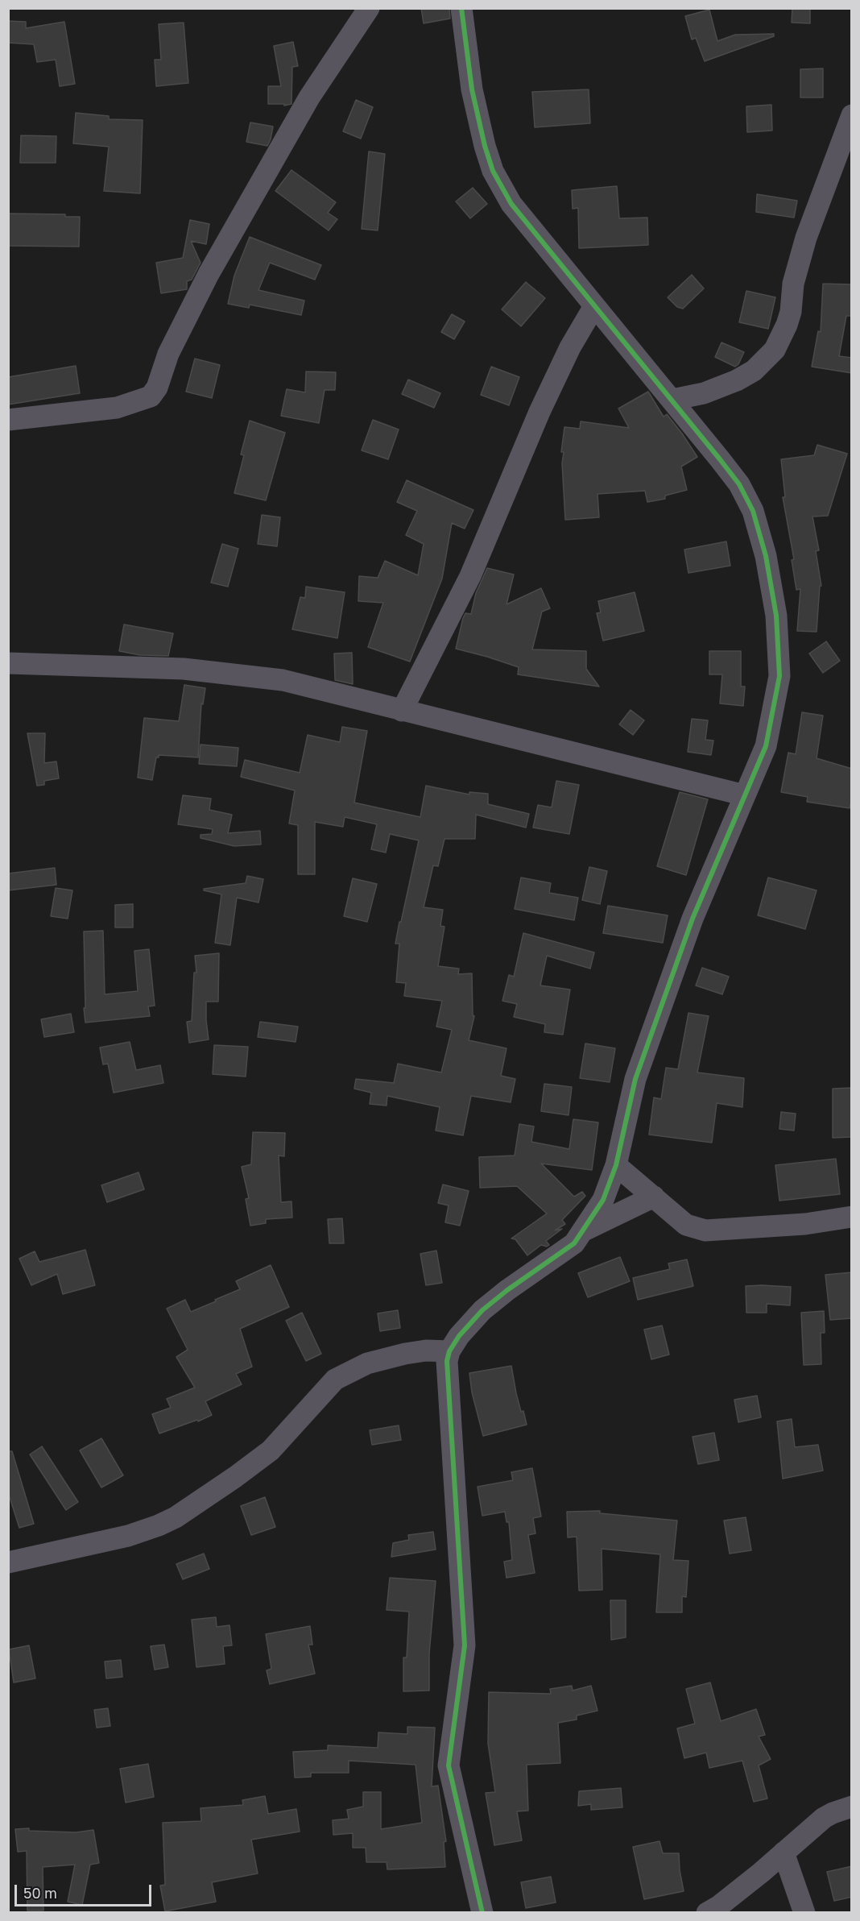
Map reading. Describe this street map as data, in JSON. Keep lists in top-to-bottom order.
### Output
{
  "scale_bar": "50 m"
}
